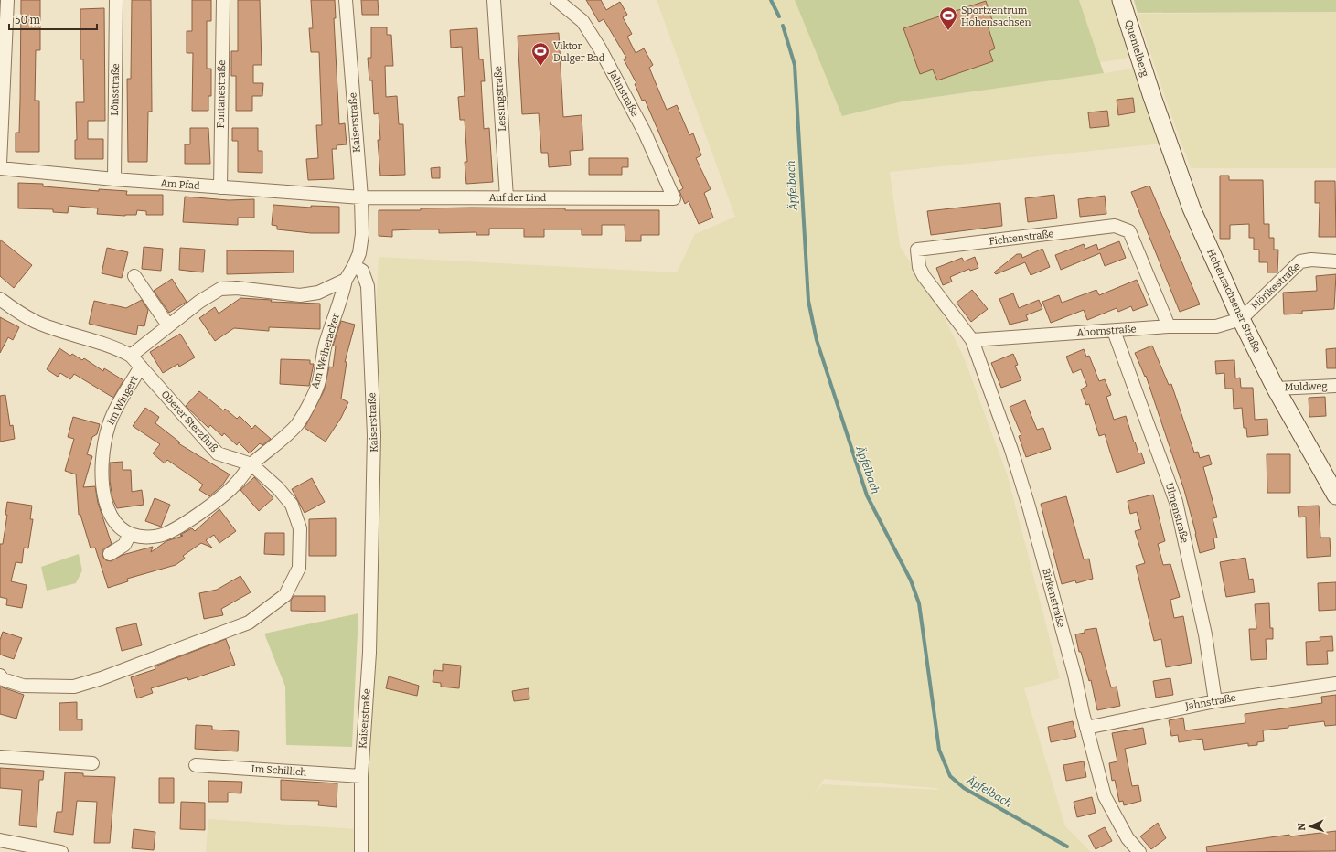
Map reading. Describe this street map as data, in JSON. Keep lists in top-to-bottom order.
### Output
{
  "streets": {
    "street": [
      "Quentelberg",
      "Lönsstraße",
      "Jahnstraße",
      "Fontanestraße",
      "Lessingstraße",
      "Kaiserstraße",
      "Am Pfad",
      "Auf der Lind",
      "Fichtenstraße",
      "Mörikestraße",
      "Hohensachsener Straße",
      "Ahornstraße",
      "Am Weiheracker",
      "Muldweg",
      "Im Wingert",
      "Oberer Sterzfluß",
      "Ulmenstraße",
      "Birkenstraße",
      "Im Schillich"
    ]
  },
  "crossings": [
    ["Quentelberg", "Hohensachsener Straße"],
    ["Lönsstraße", "Am Pfad"],
    ["Jahnstraße", "Auf der Lind"],
    ["Jahnstraße", "Ulmenstraße"],
    ["Jahnstraße", "Birkenstraße"],
    ["Fontanestraße", "Am Pfad"],
    ["Lessingstraße", "Auf der Lind"],
    ["Kaiserstraße", "Am Pfad"],
    ["Kaiserstraße", "Auf der Lind"],
    ["Kaiserstraße", "Am Weiheracker"],
    ["Kaiserstraße", "Im Schillich"],
    ["Am Pfad", "Auf der Lind"],
    ["Fichtenstraße", "Ahornstraße"],
    ["Fichtenstraße", "Birkenstraße"],
    ["Mörikestraße", "Hohensachsener Straße"],
    ["Mörikestraße", "Ahornstraße"],
    ["Hohensachsener Straße", "Ahornstraße"],
    ["Hohensachsener Straße", "Muldweg"],
    ["Ahornstraße", "Ulmenstraße"],
    ["Ahornstraße", "Birkenstraße"],
    ["Am Weiheracker", "Oberer Sterzfluß"],
    ["Im Wingert", "Oberer Sterzfluß"]
  ],
  "water": ["Äpfelbach"],
  "places": {
    "sports": ["Sportzentrum Hohensachsen", "Viktor Dulger Bad"]
  },
  "scale_bar": "50 m",
  "north": "left"
}
